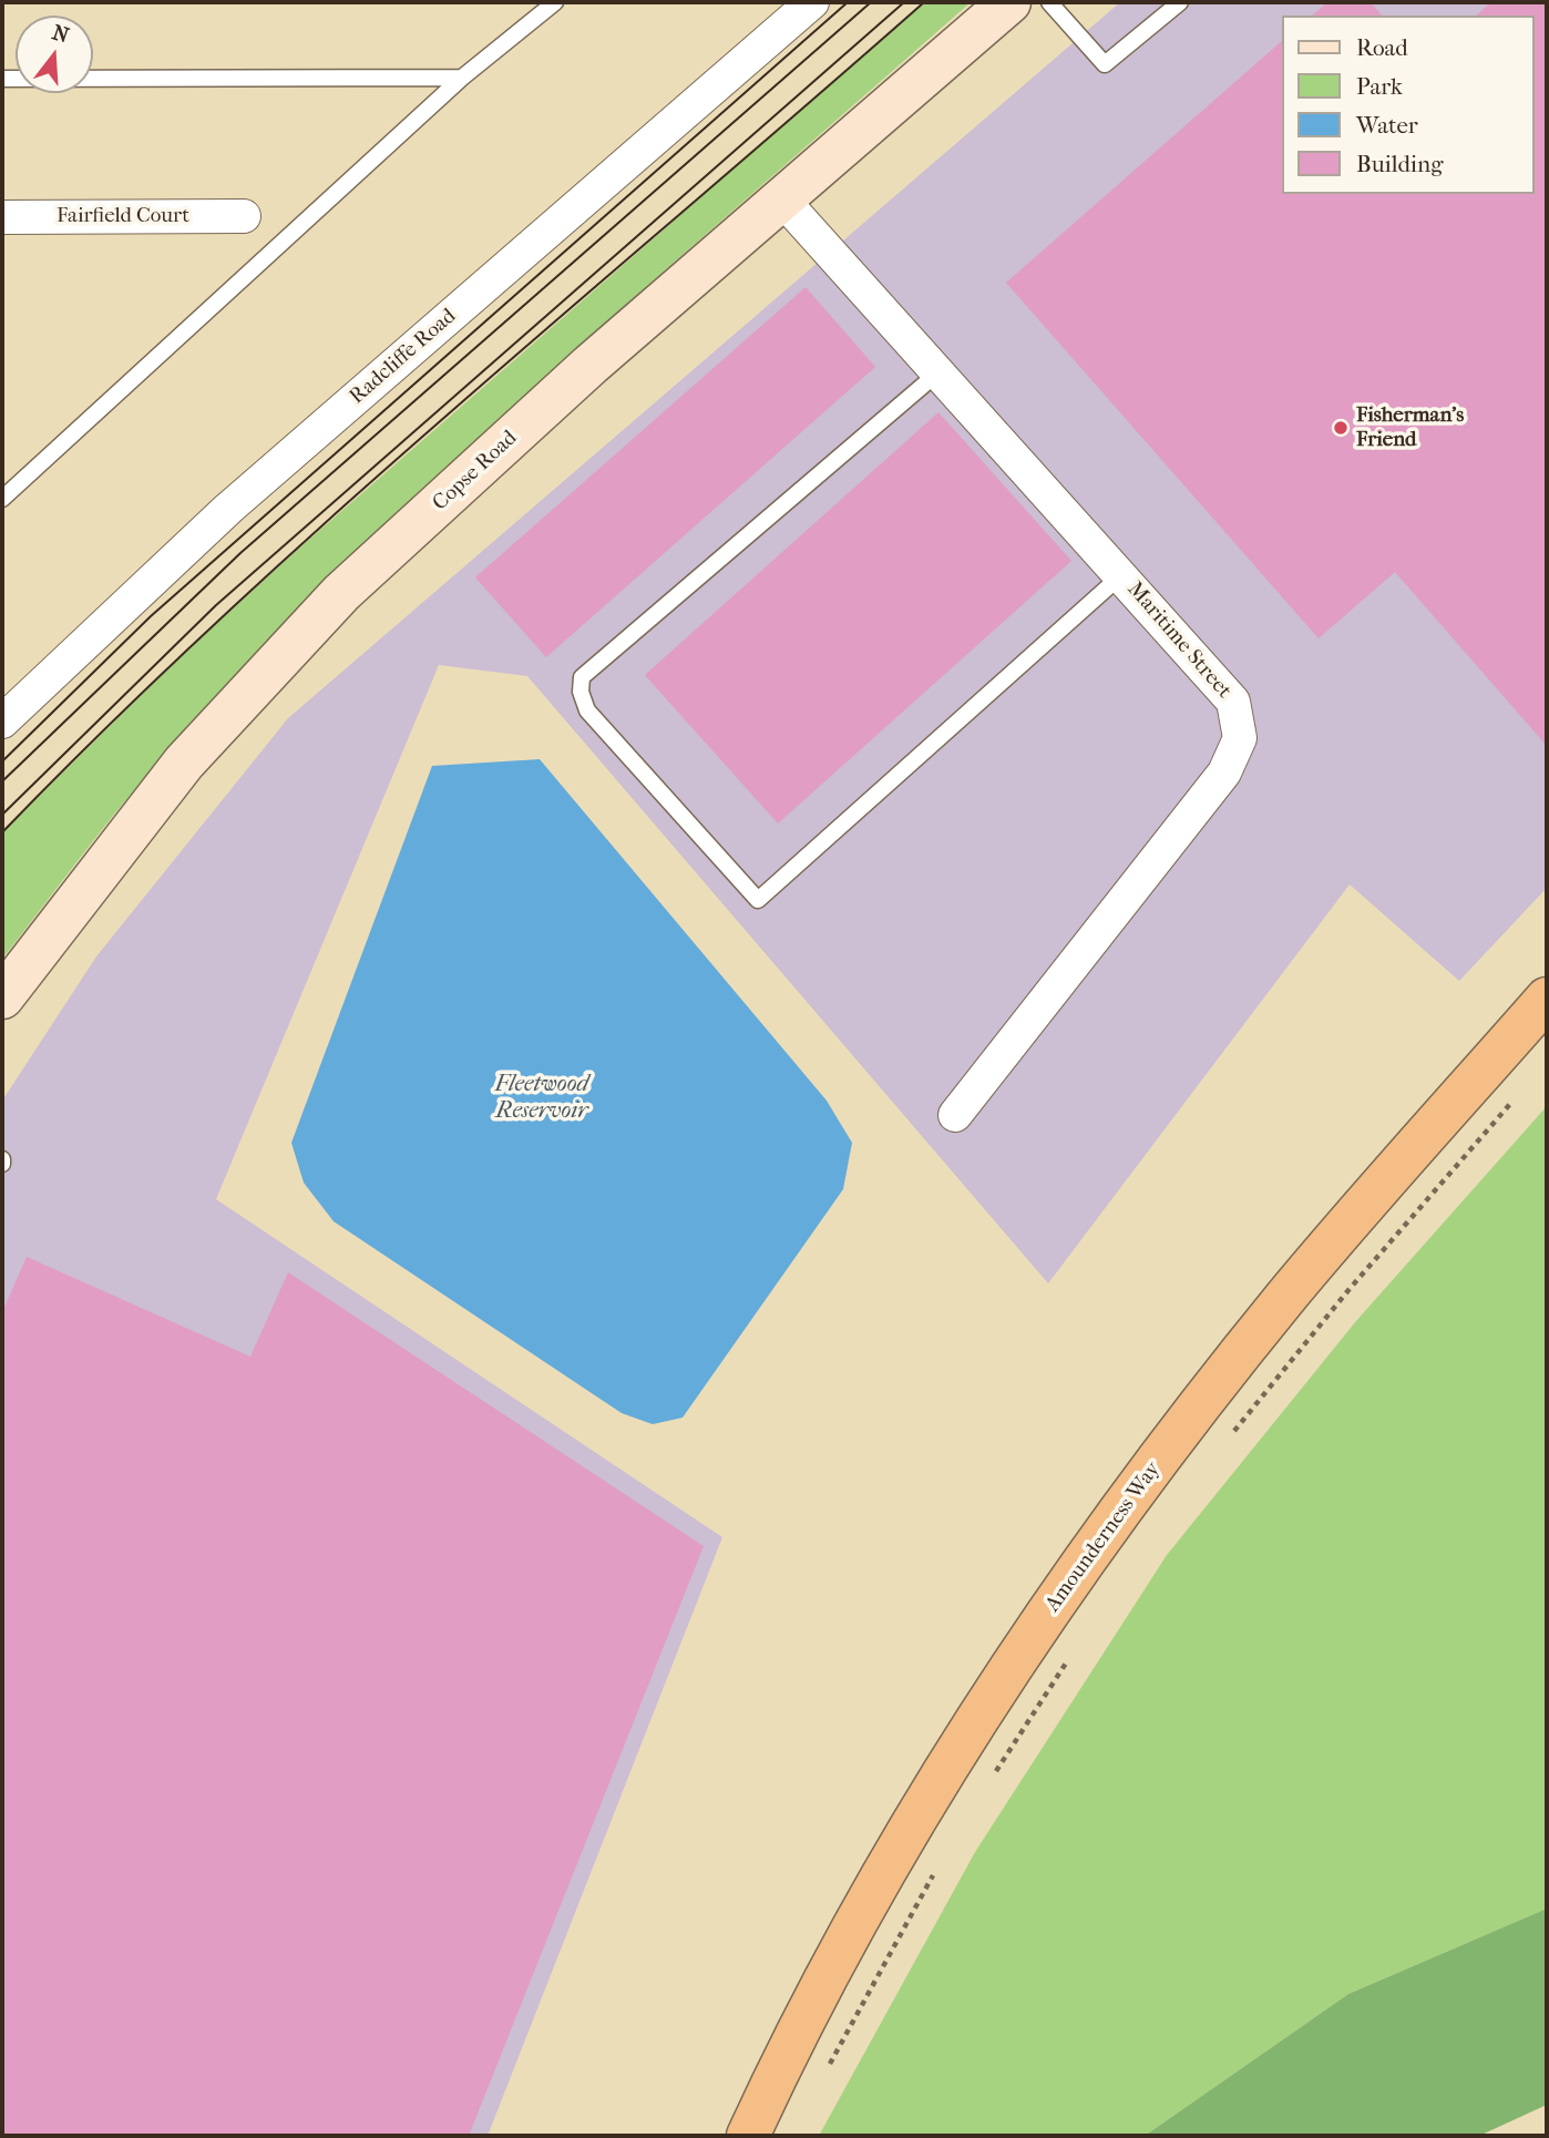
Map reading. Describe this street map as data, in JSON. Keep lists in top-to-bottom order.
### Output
{
  "streets": {
    "highway": ["Amounderness Way"],
    "street": [
      "Fairfield Court",
      "Radcliffe Road",
      "Copse Road",
      "Maritime Street"
    ]
  },
  "crossings": [
    ["Copse Road", "Maritime Street"]
  ],
  "water": ["Fleetwood Reservoir"],
  "places": ["Fisherman's Friend"],
  "legend": [
    "Road",
    "Park",
    "Water",
    "Building"
  ],
  "north": "top"
}
